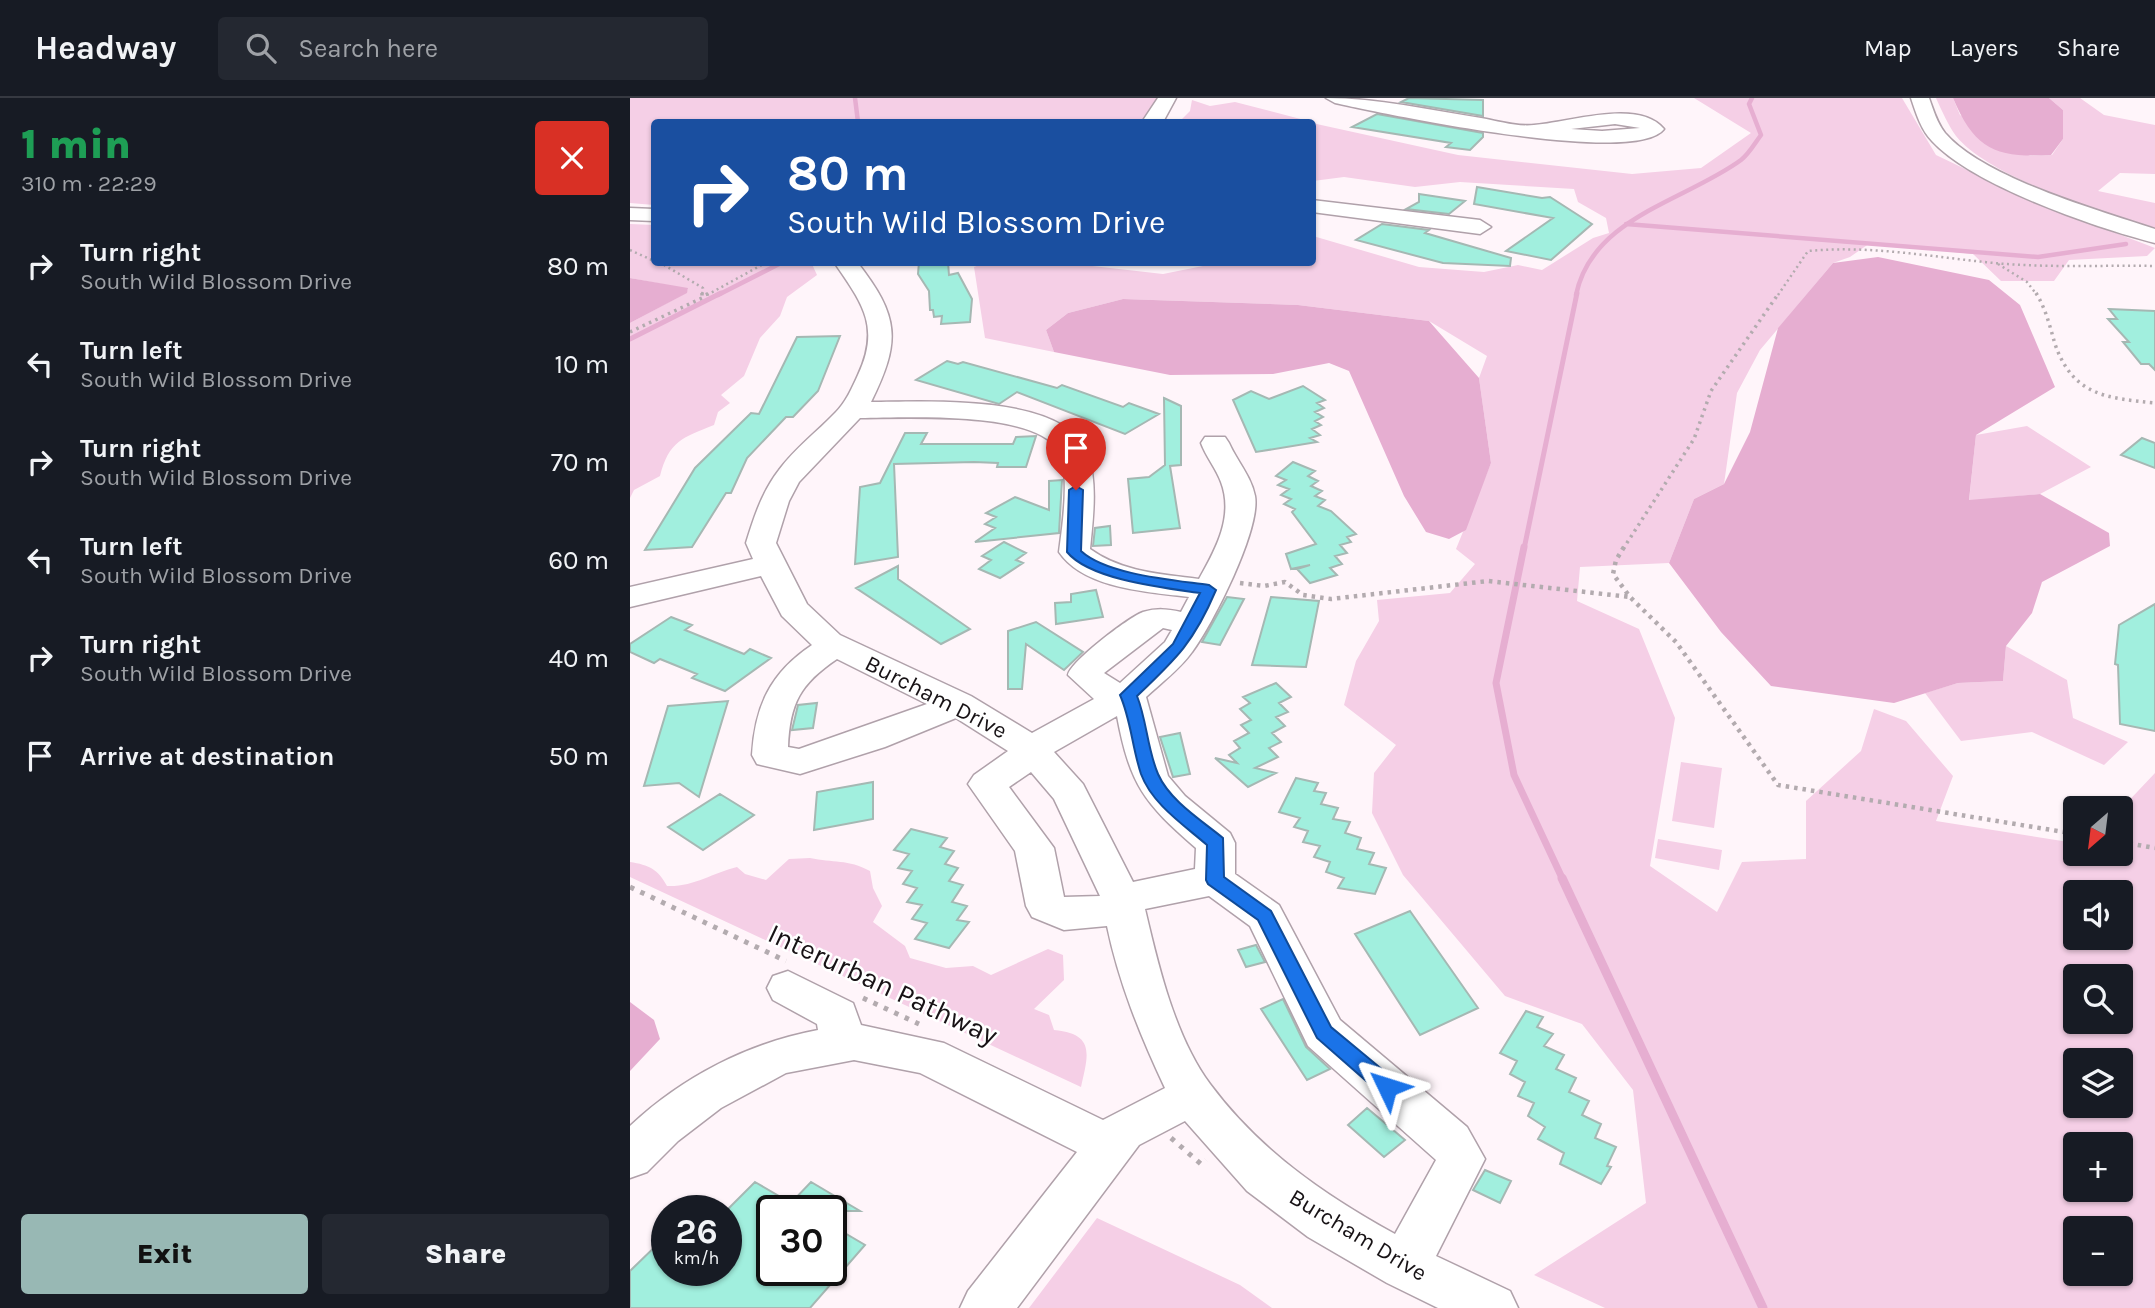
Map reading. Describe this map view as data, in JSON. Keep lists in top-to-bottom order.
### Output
{
  "streets": {
    "street": ["Burcham Drive"],
    "path": ["Interurban Pathway"]
  },
  "north": "bottom left",
  "page": {
    "header": "Headway",
    "search": "Search here",
    "nav": ["Map", "Layers", "Share"],
    "heading": ["1 min", "310 m · 22:29"],
    "turn": ["80 m", "South Wild Blossom Drive"],
    "list": [
      {
        "name": "Turn right",
        "note": "South Wild Blossom Drive",
        "value": "80 m"
      },
      {
        "name": "Turn left",
        "note": "South Wild Blossom Drive",
        "value": "10 m"
      },
      {
        "name": "Turn right",
        "note": "South Wild Blossom Drive",
        "value": "70 m"
      },
      {
        "name": "Turn left",
        "note": "South Wild Blossom Drive",
        "value": "60 m"
      },
      {
        "name": "Turn right",
        "note": "South Wild Blossom Drive",
        "value": "40 m"
      },
      {
        "name": "Arrive at destination",
        "value": "50 m"
      }
    ],
    "map_buttons": ["+", "−"],
    "speed": "26 km/h",
    "limit": "30",
    "buttons": ["Exit", "Share"]
  }
}
